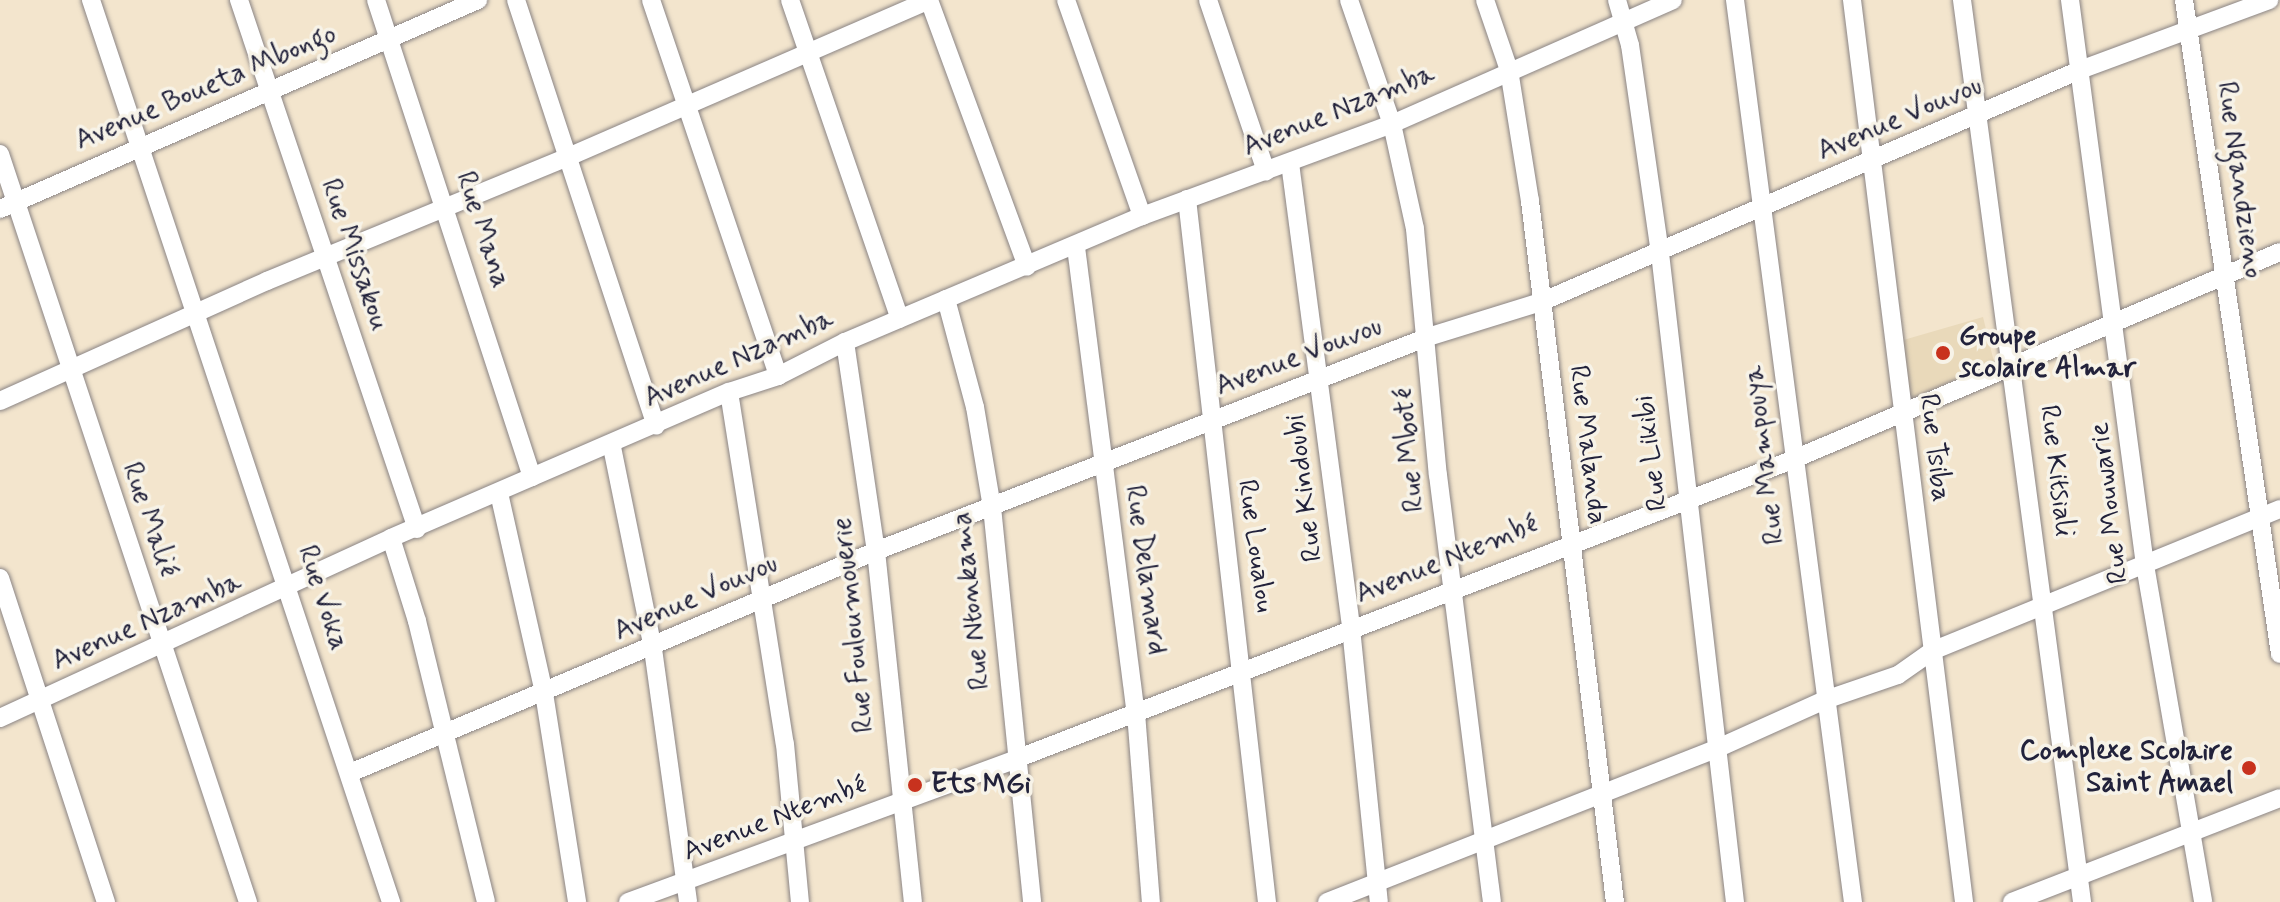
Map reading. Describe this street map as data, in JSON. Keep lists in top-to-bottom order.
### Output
{
  "streets": {
    "street": [
      "Avenue Boueta Mbongo",
      "Avenue Nzamba",
      "Avenue Vouvou",
      "Rue Ngandzieno",
      "Rue Mana",
      "Rue Missakou",
      "Rue Malanda",
      "Rue Tsiba",
      "Rue Mboté",
      "Rue Likibi",
      "Rue Mampouya",
      "Rue Kitsiali",
      "Rue Kindoubi",
      "Rue Mouwarie",
      "Rue Malié",
      "Rue Loualou",
      "Avenue Ntembé",
      "Rue Delamard",
      "Rue Voka",
      "Rue Ntonkama",
      "Rue Fouloumouerie"
    ]
  },
  "crossings": [
    ["Avenue Boueta Mbongo", "Rue Mana"],
    ["Avenue Boueta Mbongo", "Rue Missakou"],
    ["Avenue Boueta Mbongo", "Rue Malié"],
    ["Avenue Boueta Mbongo", "Rue Voka"],
    ["Avenue Nzamba", "Rue Mana"],
    ["Avenue Nzamba", "Rue Missakou"],
    ["Avenue Nzamba", "Rue Malanda"],
    ["Avenue Nzamba", "Rue Mboté"],
    ["Avenue Nzamba", "Rue Likibi"],
    ["Avenue Nzamba", "Rue Kindoubi"],
    ["Avenue Nzamba", "Rue Malié"],
    ["Avenue Nzamba", "Rue Loualou"],
    ["Avenue Nzamba", "Rue Delamard"],
    ["Avenue Nzamba", "Rue Voka"],
    ["Avenue Nzamba", "Rue Ntonkama"],
    ["Avenue Nzamba", "Rue Fouloumouerie"],
    ["Avenue Vouvou", "Rue Ngandzieno"],
    ["Avenue Vouvou", "Rue Malanda"],
    ["Avenue Vouvou", "Rue Tsiba"],
    ["Avenue Vouvou", "Rue Mboté"],
    ["Avenue Vouvou", "Rue Likibi"],
    ["Avenue Vouvou", "Rue Mampouya"],
    ["Avenue Vouvou", "Rue Kitsiali"],
    ["Avenue Vouvou", "Rue Kindoubi"],
    ["Avenue Vouvou", "Rue Mouwarie"],
    ["Avenue Vouvou", "Rue Loualou"],
    ["Avenue Vouvou", "Rue Delamard"],
    ["Avenue Vouvou", "Rue Voka"],
    ["Avenue Vouvou", "Rue Ntonkama"],
    ["Avenue Vouvou", "Rue Fouloumouerie"],
    ["Rue Ngandzieno", "Avenue Ntembé"],
    ["Rue Malanda", "Avenue Ntembé"],
    ["Rue Tsiba", "Avenue Ntembé"],
    ["Rue Mboté", "Avenue Ntembé"],
    ["Rue Likibi", "Avenue Ntembé"],
    ["Rue Mampouya", "Avenue Ntembé"],
    ["Rue Kitsiali", "Avenue Ntembé"],
    ["Rue Kindoubi", "Avenue Ntembé"],
    ["Rue Mouwarie", "Avenue Ntembé"],
    ["Rue Loualou", "Avenue Ntembé"],
    ["Avenue Ntembé", "Rue Delamard"],
    ["Avenue Ntembé", "Rue Ntonkama"],
    ["Avenue Ntembé", "Rue Fouloumouerie"]
  ],
  "places": ["Groupe scolaire Almar", "Complexe Scolaire Saint Amael", "Ets MGi"]
}
